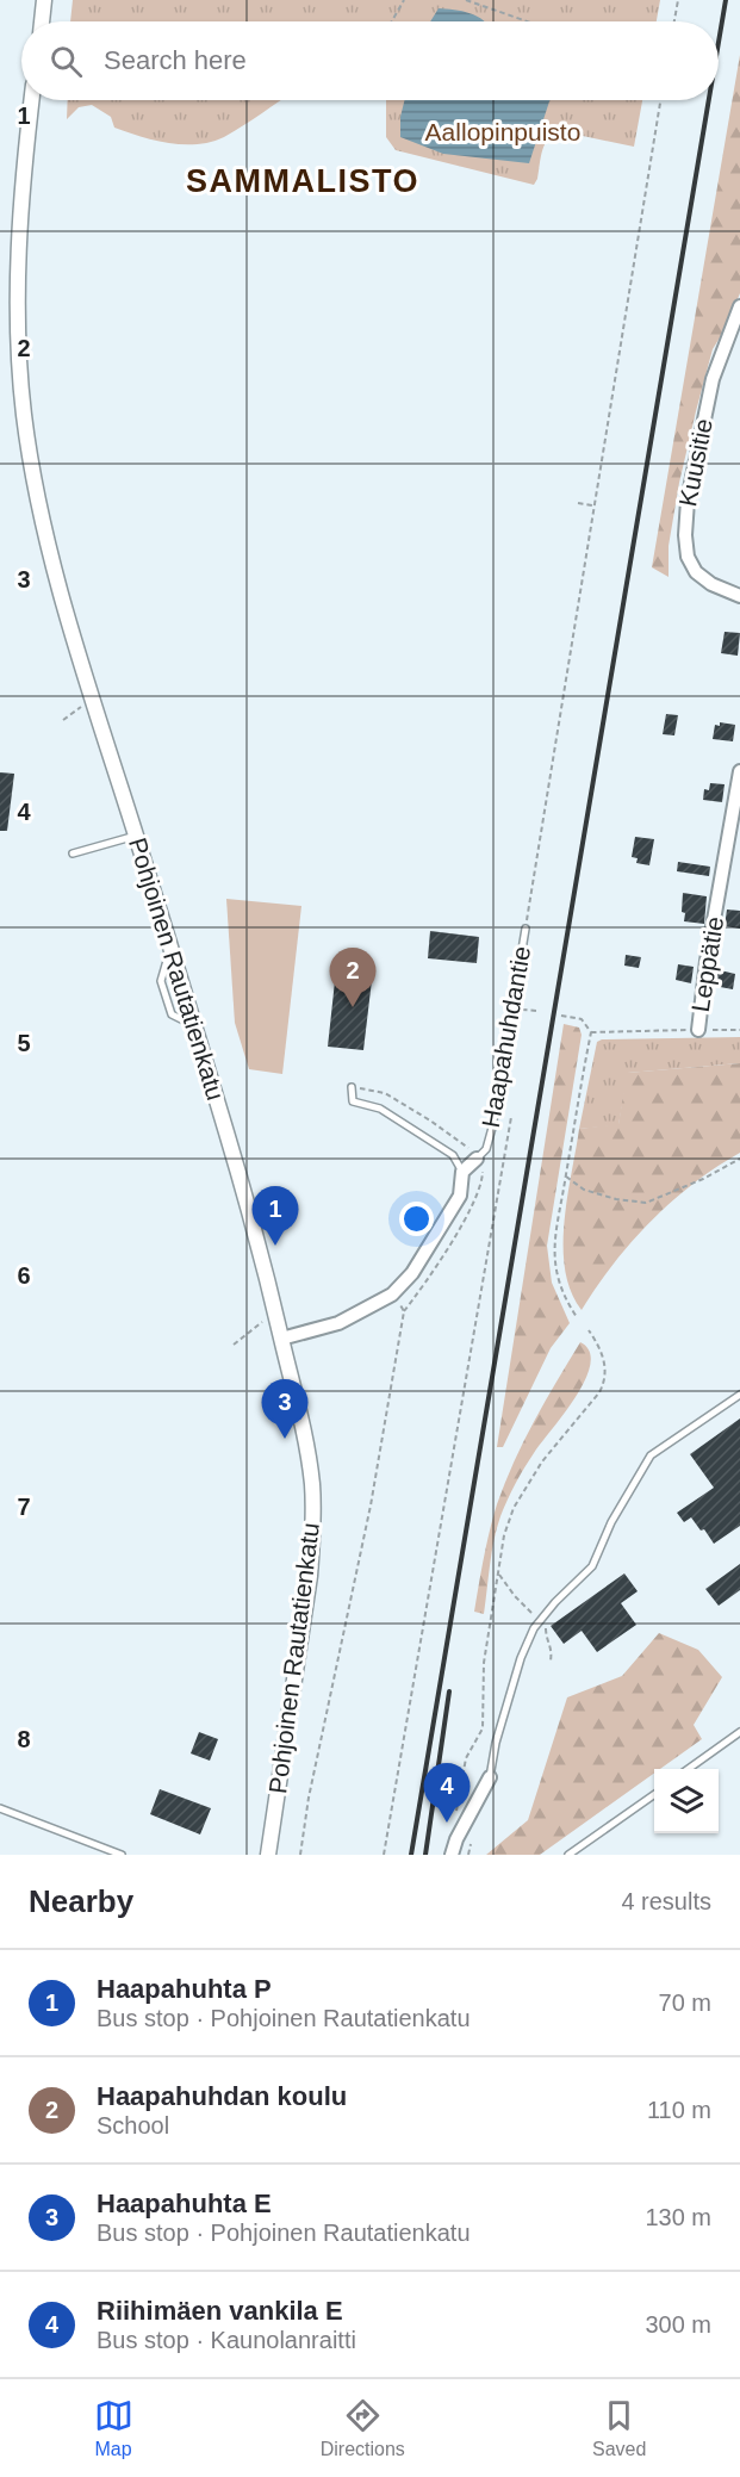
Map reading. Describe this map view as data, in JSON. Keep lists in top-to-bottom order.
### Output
{
  "streets": {
    "street": [
      "Kuusitie",
      "Leppätie",
      "Pohjoinen Rautatienkatu",
      "Haapahuhdantie"
    ]
  },
  "districts": ["SAMMALISTO"],
  "parks": ["Aallopinpuisto"],
  "page": {
    "search": "Search here",
    "pins": [
      "2",
      "1",
      "3",
      "4"
    ],
    "heading": ["Nearby", "4 results"],
    "list": [
      {
        "mark": "1",
        "name": "Haapahuhta P",
        "note": "Bus stop · Pohjoinen Rautatienkatu",
        "value": "70 m"
      },
      {
        "mark": "2",
        "name": "Haapahuhdan koulu",
        "note": "School",
        "value": "110 m"
      },
      {
        "mark": "3",
        "name": "Haapahuhta E",
        "note": "Bus stop · Pohjoinen Rautatienkatu",
        "value": "130 m"
      },
      {
        "mark": "4",
        "name": "Riihimäen vankila E",
        "note": "Bus stop · Kaunolanraitti",
        "value": "300 m"
      }
    ],
    "nav": ["Map", "Directions", "Saved"]
  },
  "grid": {
    "rows": [
      "1",
      "2",
      "3",
      "4",
      "5",
      "6",
      "7",
      "8"
    ]
  }
}
